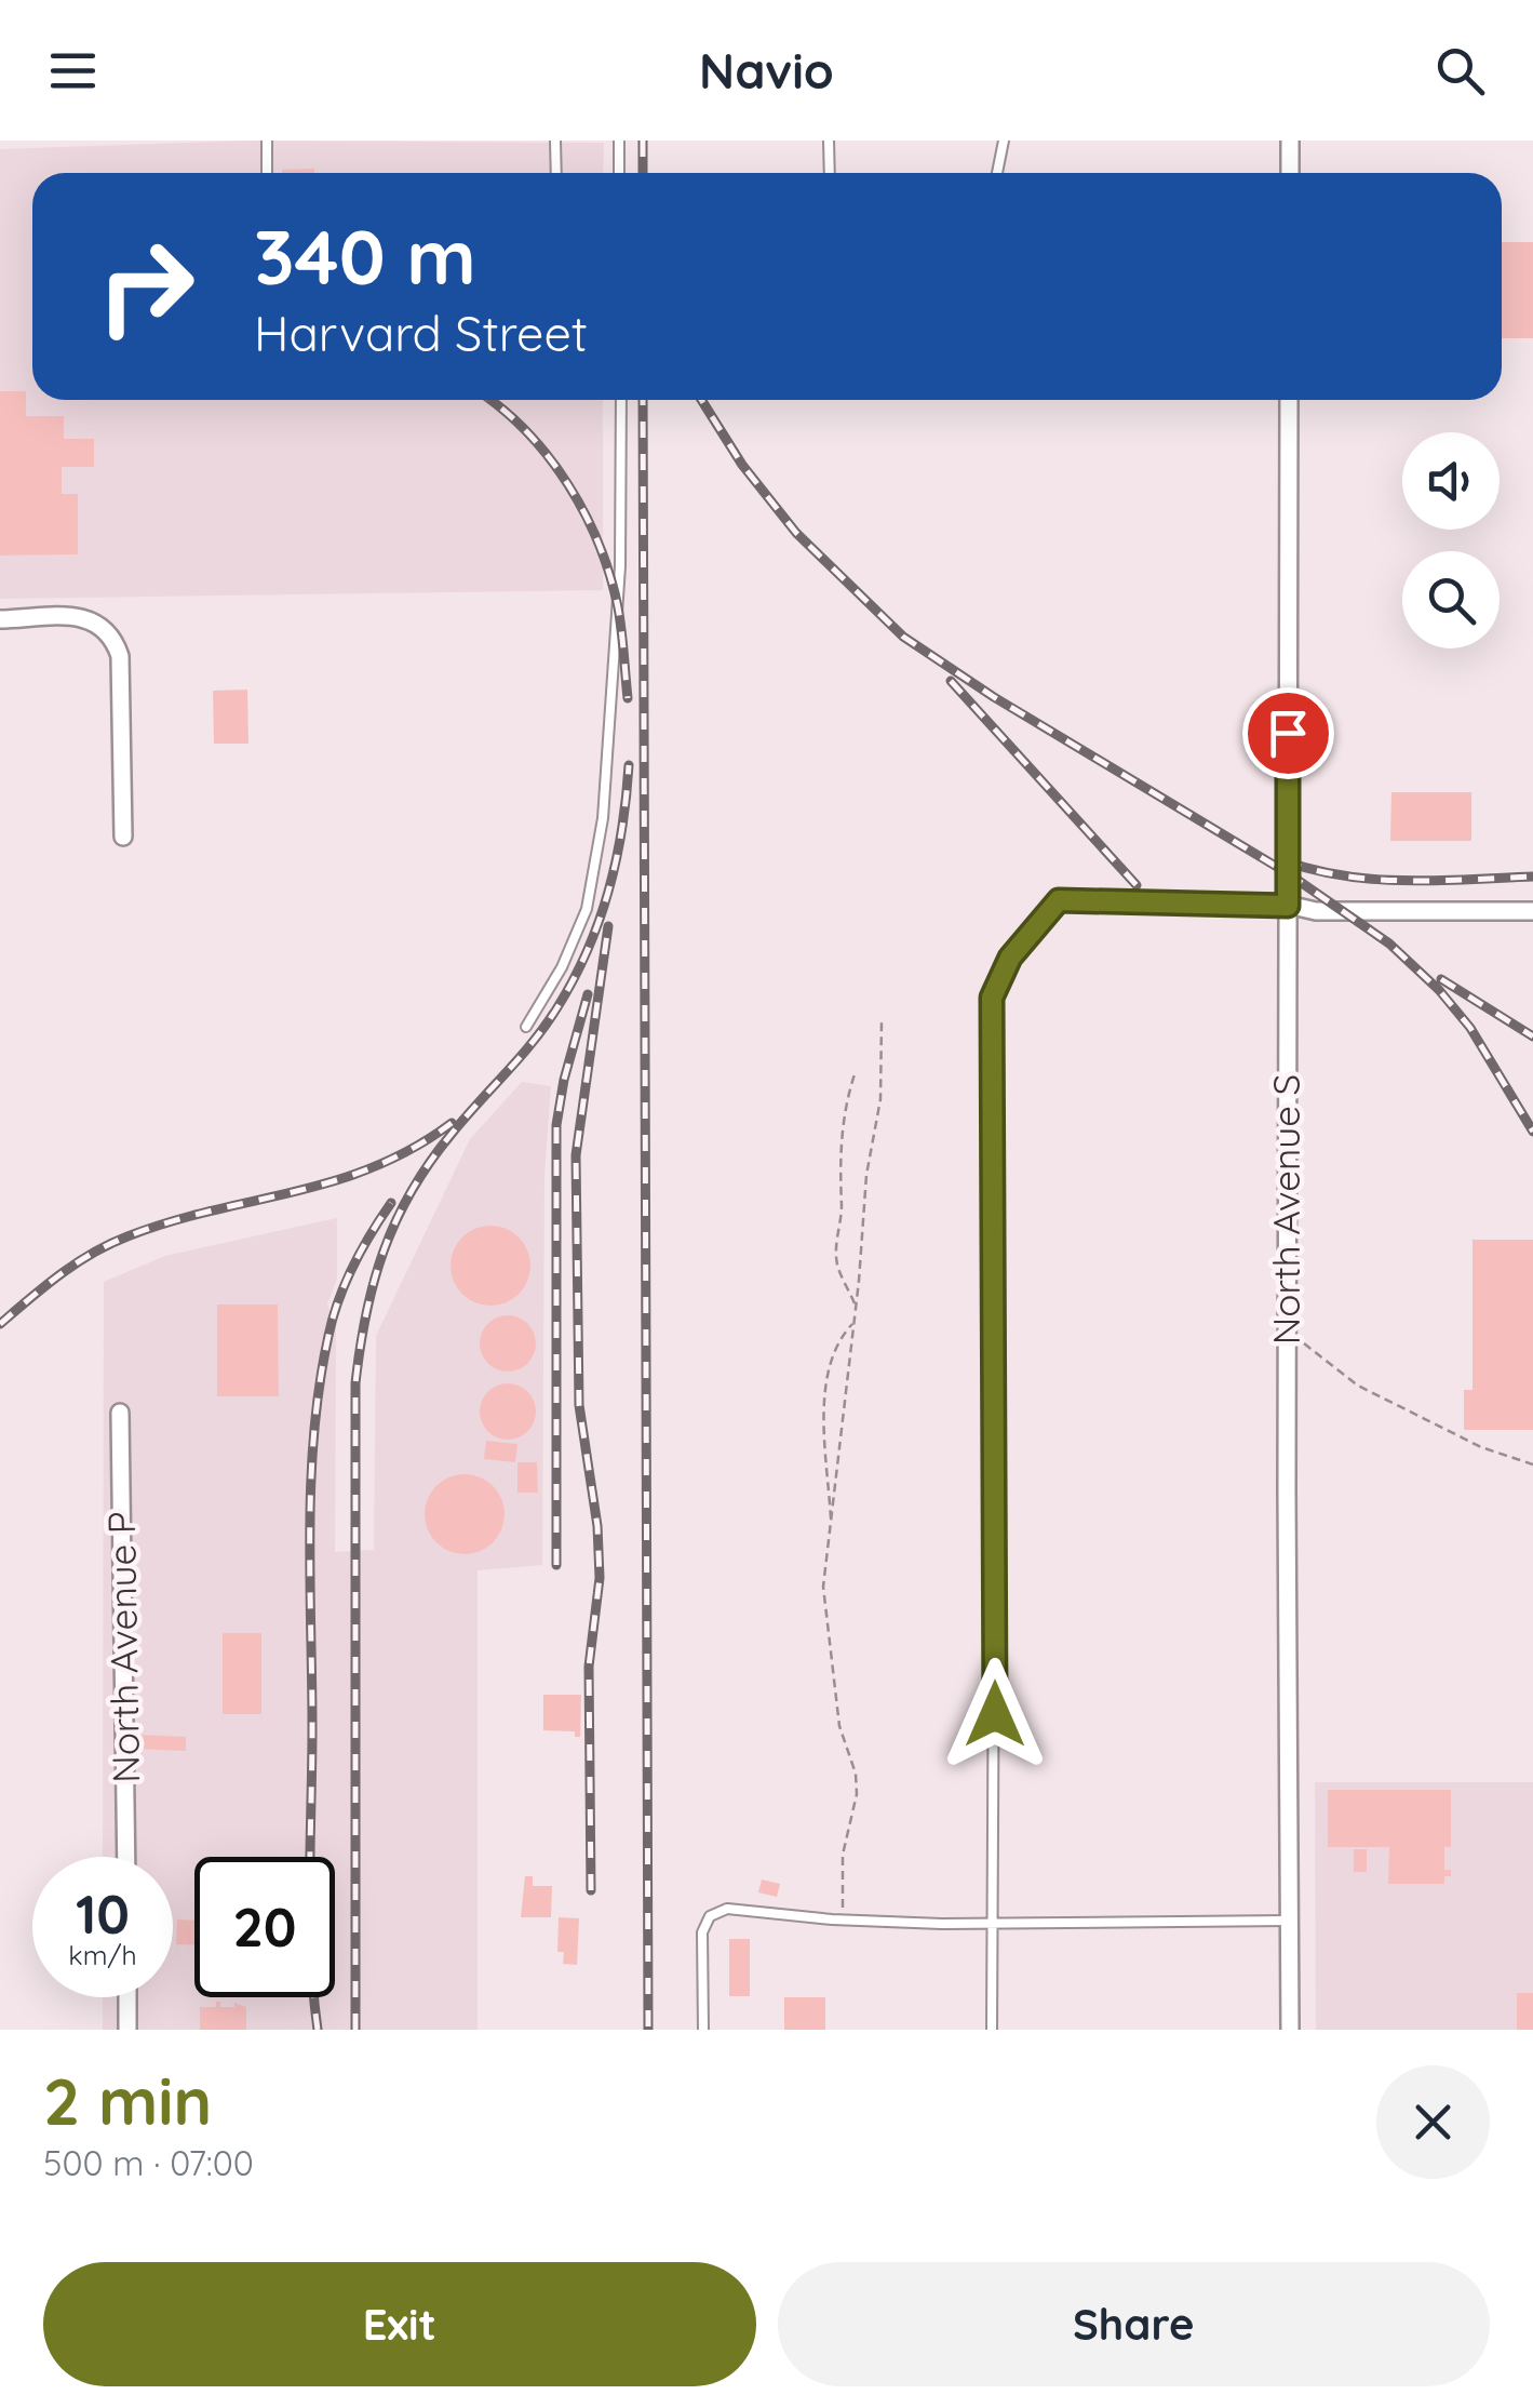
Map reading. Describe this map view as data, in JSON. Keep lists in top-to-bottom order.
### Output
{
  "streets": {
    "street": ["North Avenue S", "North Avenue P"]
  },
  "page": {
    "header": "Navio",
    "turn": ["340 m", "Harvard Street"],
    "speed": "10 km/h",
    "limit": "20",
    "heading": ["2 min", "500 m · 07:00"],
    "buttons": ["Exit", "Share"]
  }
}
